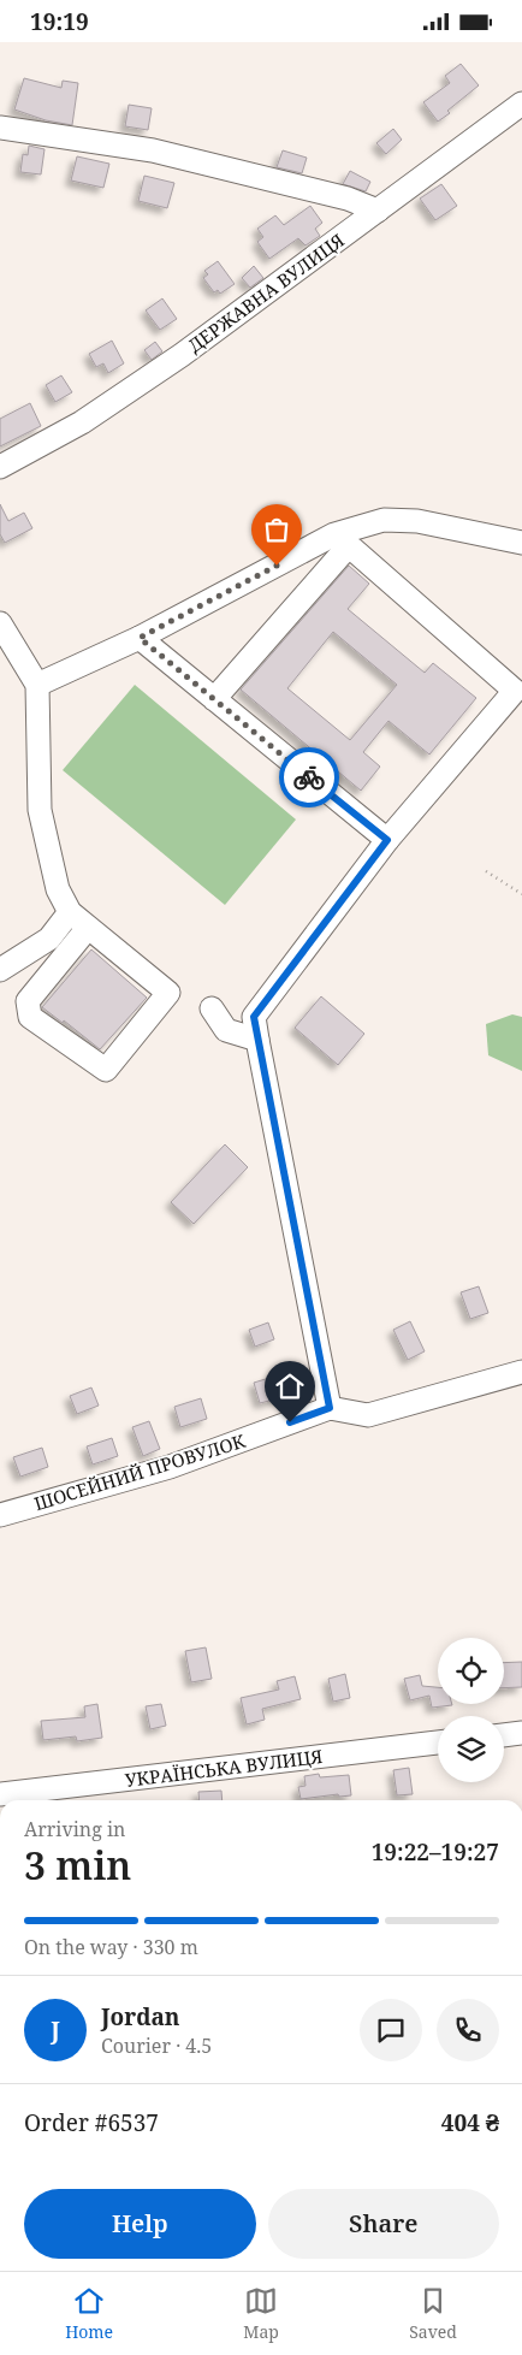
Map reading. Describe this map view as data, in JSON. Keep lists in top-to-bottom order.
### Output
{
  "streets": {
    "street": ["ДЕРЖАВНА ВУЛИЦЯ", "ШОСЕЙНИЙ ПРОВУЛОК", "УКРАЇНСЬКА ВУЛИЦЯ"]
  },
  "page": {
    "status": "19:19",
    "heading": ["3 min", "Arriving in", "19:22–19:27"],
    "panel": [
      "Jordan",
      "Courier · 4.5",
      "Order #6537",
      "404 ₴"
    ],
    "bar": "On the way · 330 m",
    "round": "J",
    "buttons": ["Help", "Share"],
    "tabs": ["Home", "Map", "Saved"]
  }
}
